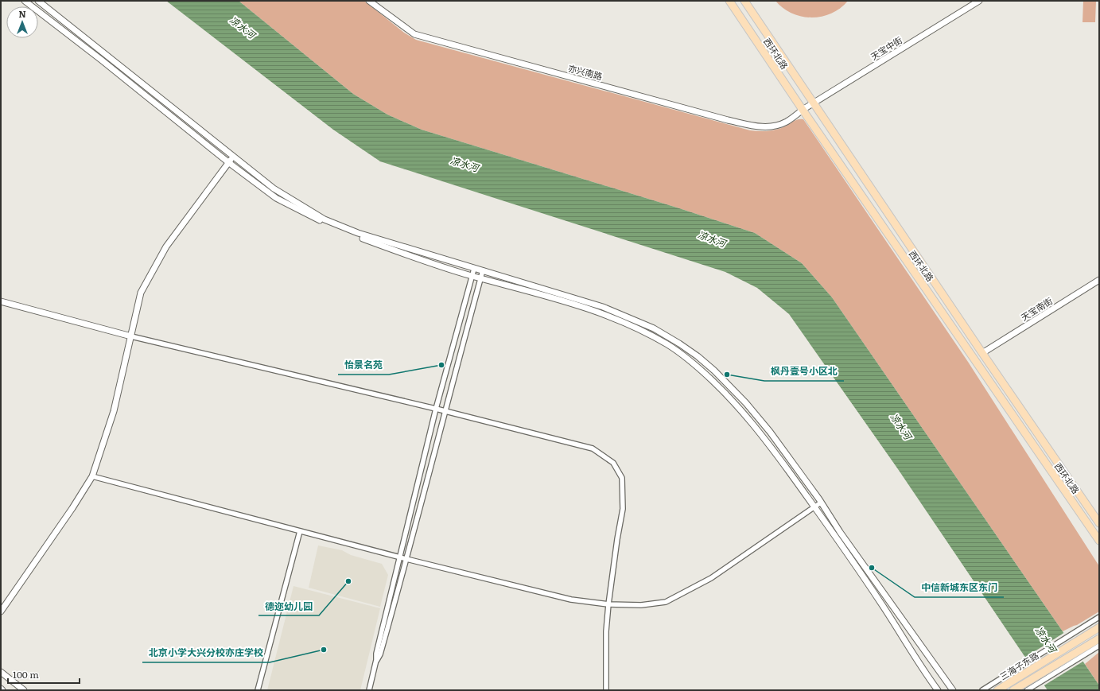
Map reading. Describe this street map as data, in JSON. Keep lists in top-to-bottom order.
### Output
{
  "streets": {
    "main road": ["西环北路", "三海子东路"],
    "street": ["天宝中街", "亦兴南路", "天宝南街"]
  },
  "crossings": [
    ["天宝中街", "西环北路"],
    ["天宝中街", "亦兴南路"],
    ["西环北路", "亦兴南路"],
    ["西环北路", "天宝南街"]
  ],
  "water": ["凉水河"],
  "places": [
    "怡景名苑",
    "枫丹壹号小区北",
    "中信新城东区东门",
    "德迩幼儿园",
    "北京小学大兴分校亦庄学校"
  ],
  "scale_bar": "100 m",
  "north": "top"
}
